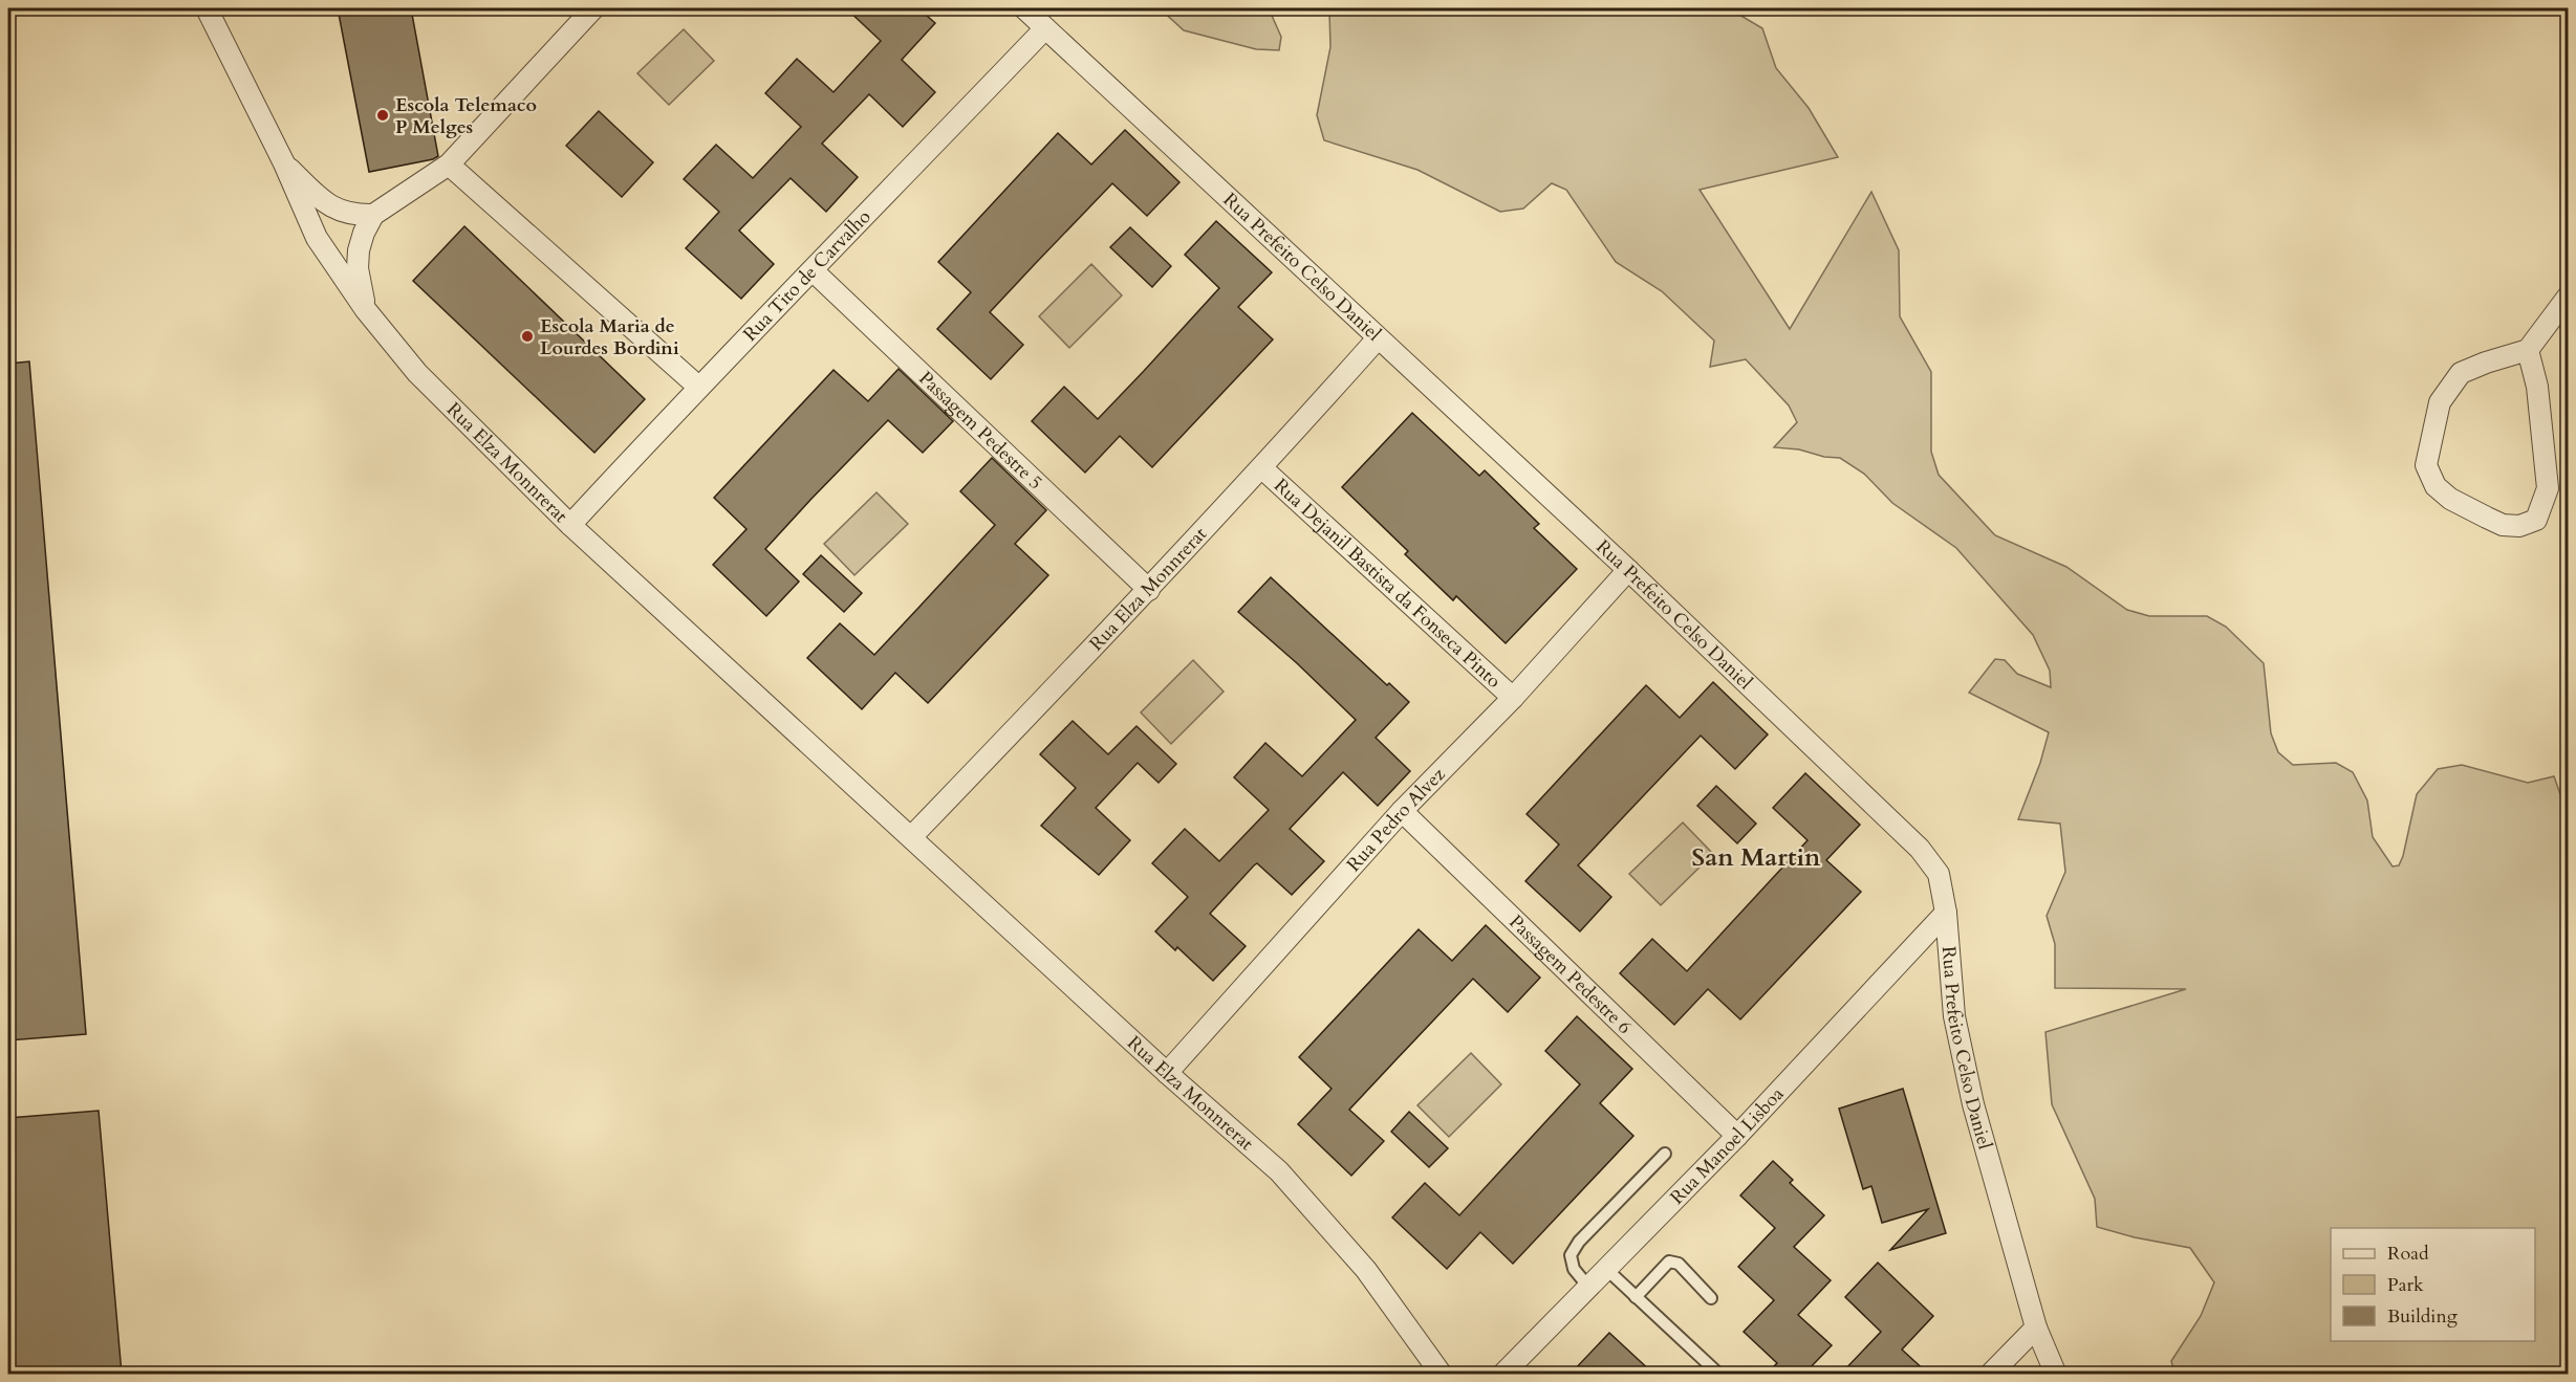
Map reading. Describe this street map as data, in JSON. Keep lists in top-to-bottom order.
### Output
{
  "streets": {
    "street": [
      "Rua Prefeito Celso Daniel",
      "Rua Tito de Carvalho",
      "Passagem Pedestre 5",
      "Rua Elza Monnrerat",
      "Rua Dejanil Bastista da Fonseca Pinto",
      "Rua Pedro Alvez",
      "Passagem Pedestre 6",
      "Rua Manoel Lisboa"
    ]
  },
  "crossings": [
    ["Rua Prefeito Celso Daniel", "Rua Tito de Carvalho"],
    ["Rua Prefeito Celso Daniel", "Rua Elza Monnrerat"],
    ["Rua Prefeito Celso Daniel", "Rua Pedro Alvez"],
    ["Rua Prefeito Celso Daniel", "Rua Manoel Lisboa"],
    ["Rua Tito de Carvalho", "Passagem Pedestre 5"],
    ["Rua Tito de Carvalho", "Rua Elza Monnrerat"],
    ["Passagem Pedestre 5", "Rua Elza Monnrerat"],
    ["Rua Elza Monnrerat", "Rua Dejanil Bastista da Fonseca Pinto"],
    ["Rua Elza Monnrerat", "Rua Pedro Alvez"],
    ["Rua Dejanil Bastista da Fonseca Pinto", "Rua Pedro Alvez"],
    ["Rua Pedro Alvez", "Passagem Pedestre 6"],
    ["Passagem Pedestre 6", "Rua Manoel Lisboa"]
  ],
  "districts": ["San Martin"],
  "places": ["Escola Telemaco P Melges", "Escola Maria de Lourdes Bordini"],
  "legend": ["Road", "Park", "Building"]
}
